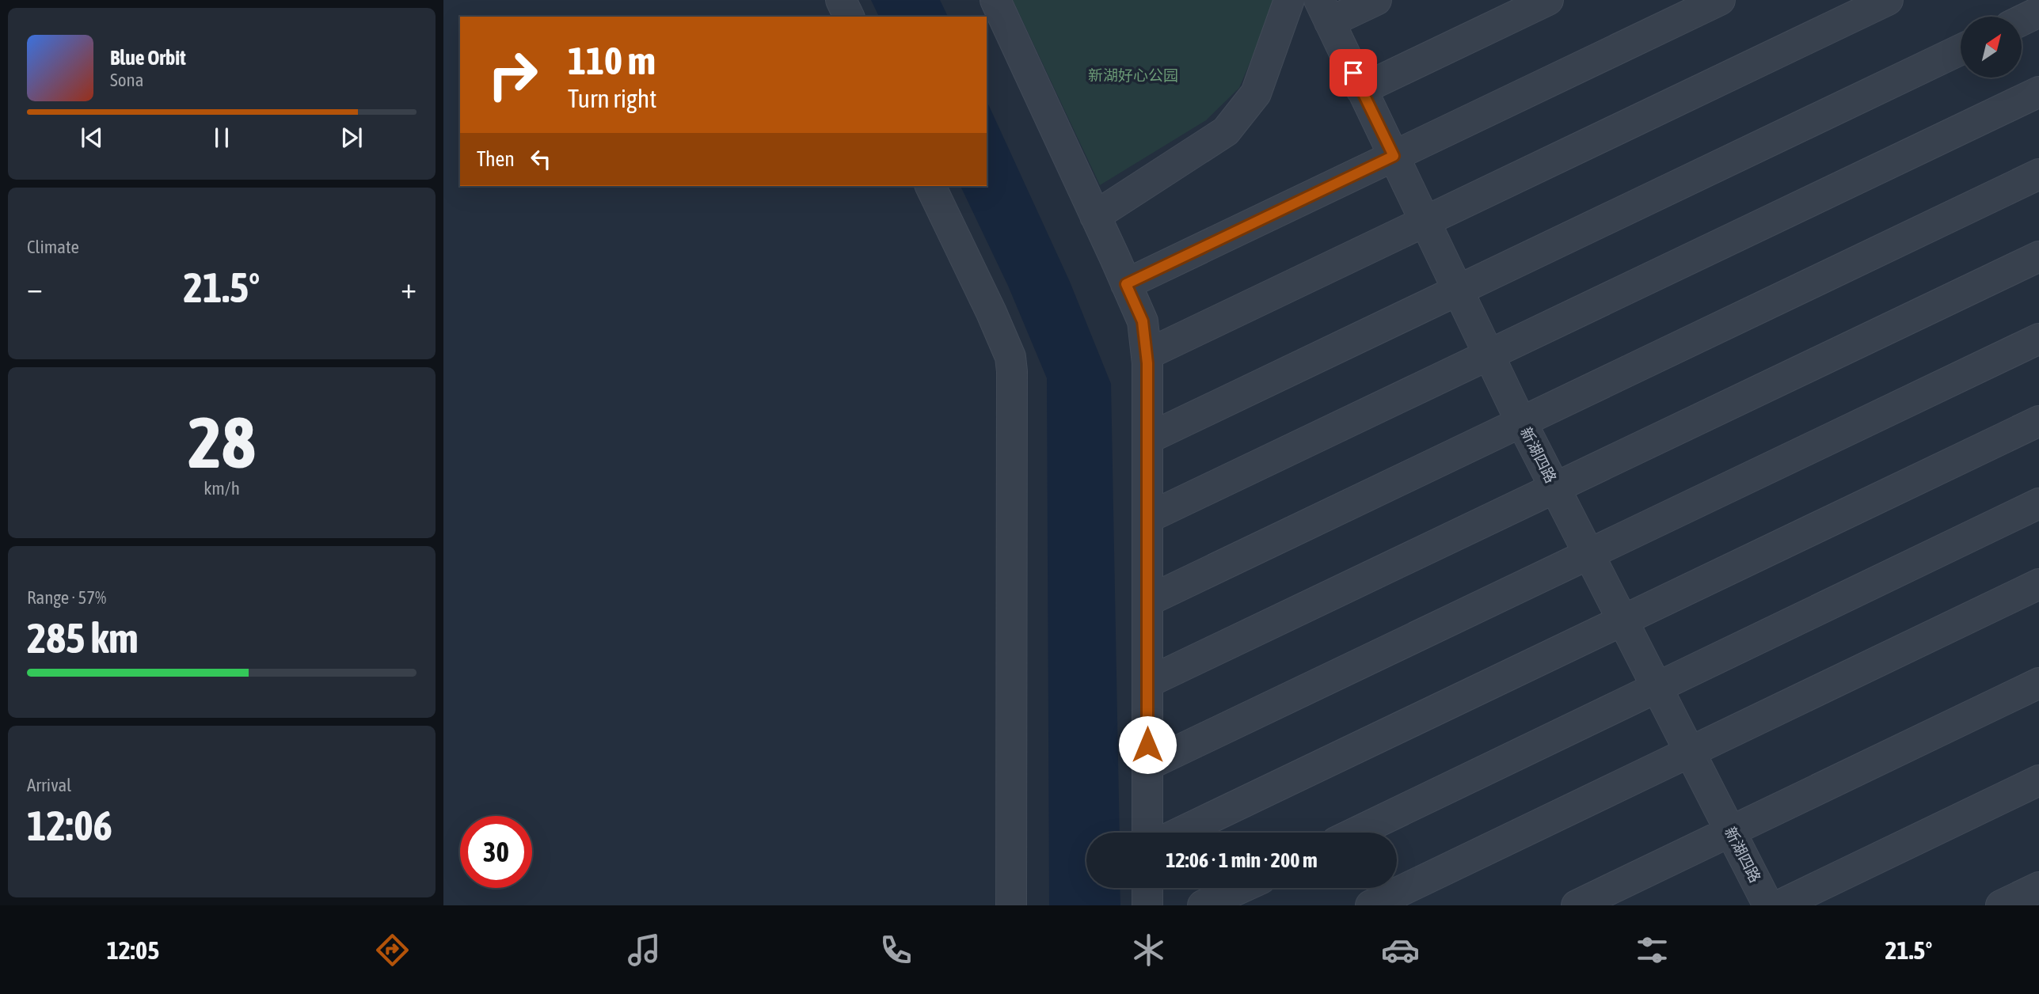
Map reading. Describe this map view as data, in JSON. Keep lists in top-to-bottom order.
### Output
{
  "streets": {
    "street": ["新湖四路"]
  },
  "parks": ["新湖好心公园"],
  "north": "top right",
  "page": {
    "turn": ["110 m", "Turn right"],
    "song": ["Blue Orbit", "Sona"],
    "then": "Then",
    "tile": [
      "Climate",
      ["28", "km/h"],
      ["Range · 57%", "285 km"],
      ["Arrival", "12:06"]
    ],
    "heat": ["−", "21.5°", "+"],
    "limit": "30",
    "trip": "12:06 · 1 min · 200 m",
    "tabs": ["12:05", "21.5°"]
  }
}
